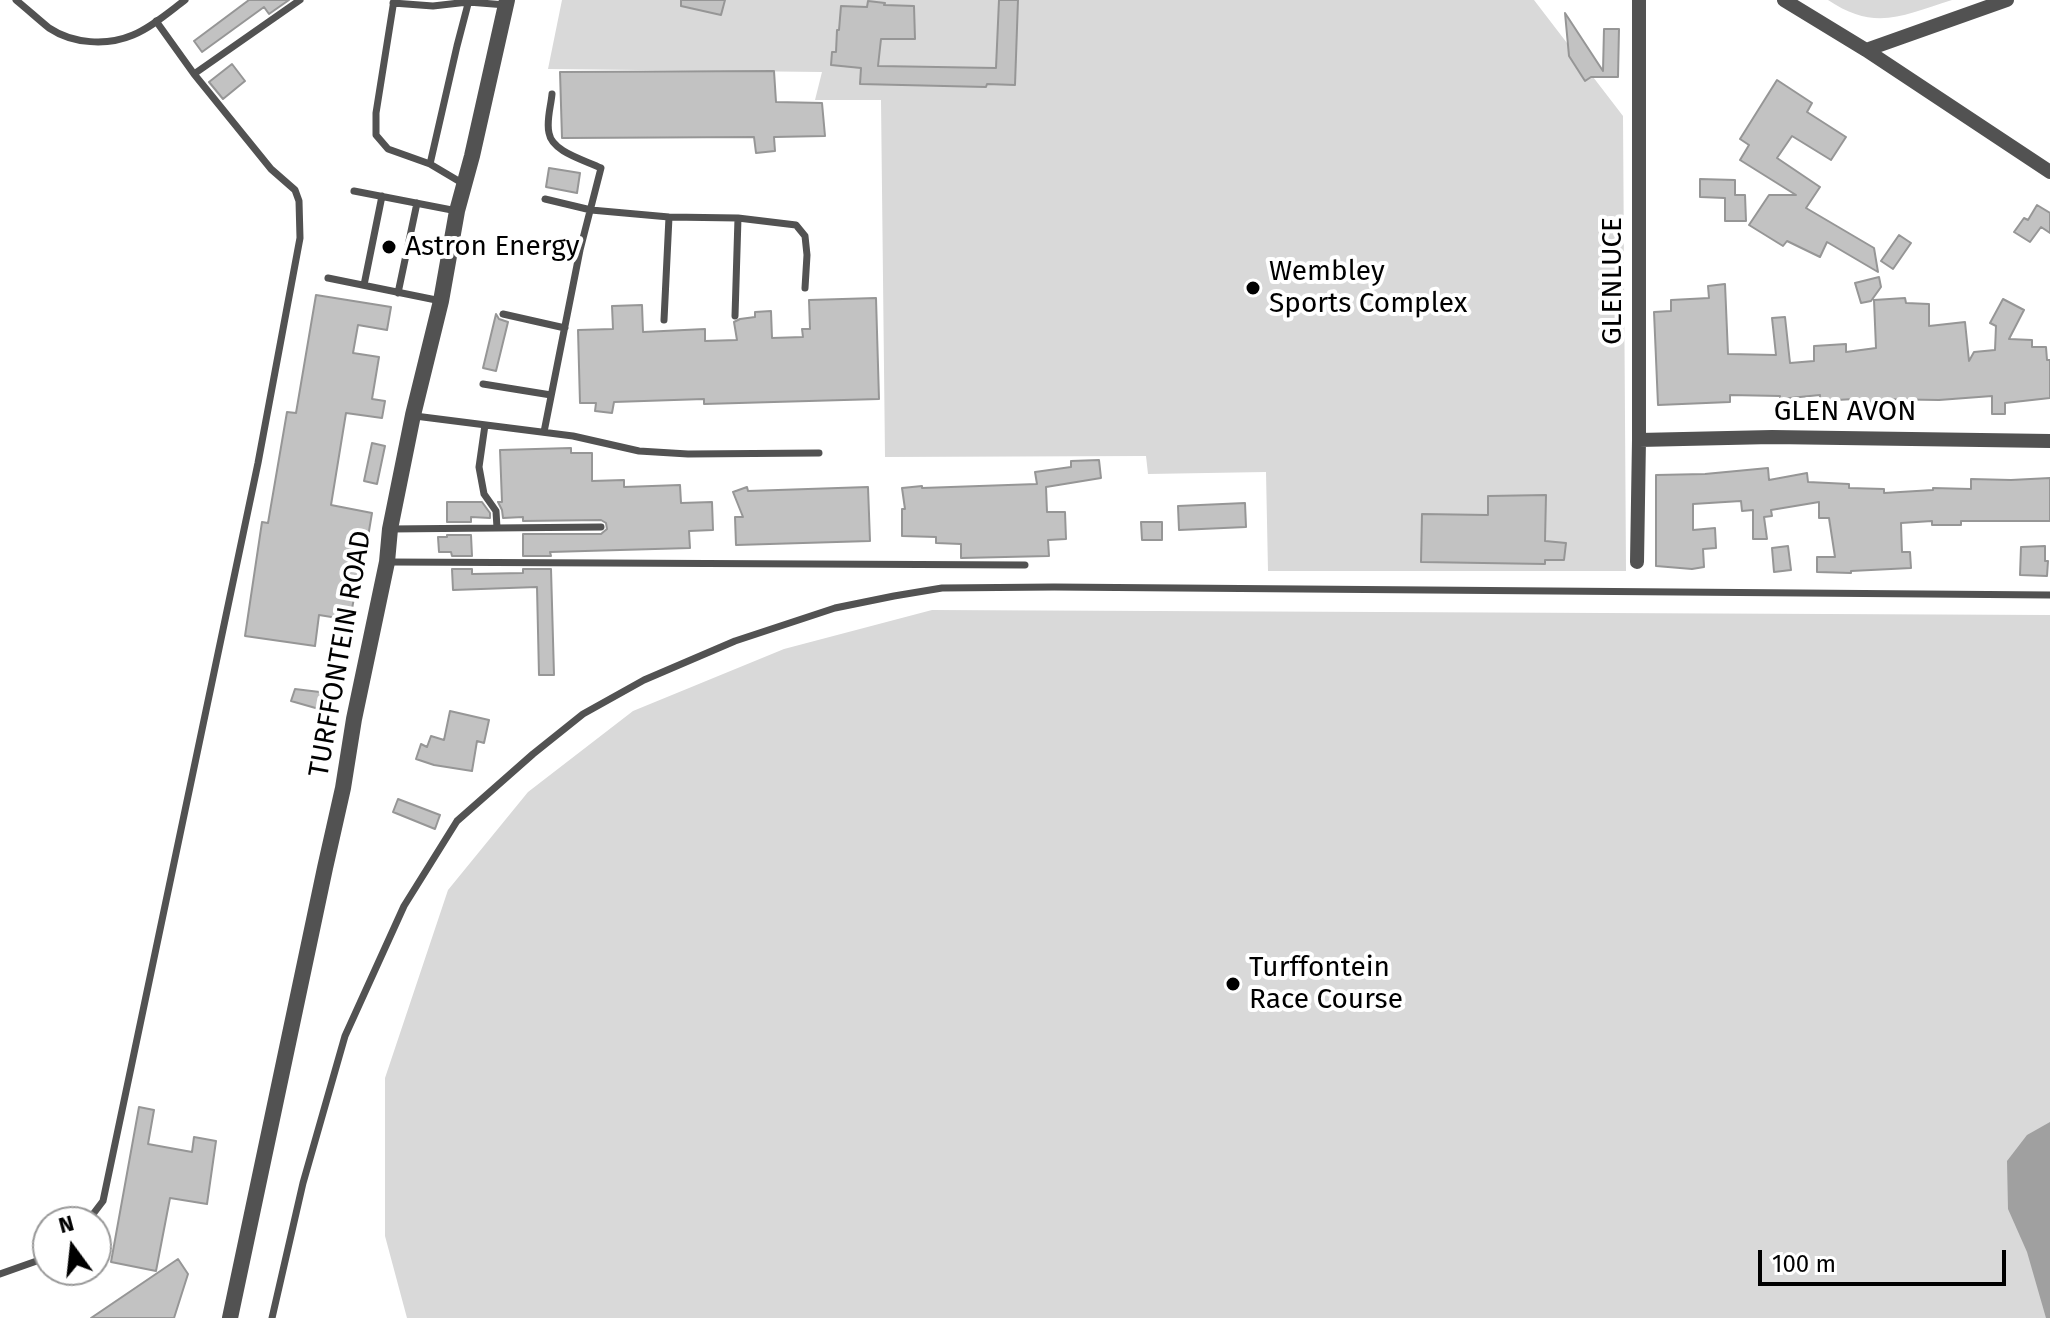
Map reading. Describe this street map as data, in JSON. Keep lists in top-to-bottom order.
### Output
{
  "streets": {
    "street": ["GLENLUCE", "GLEN AVON", "TURFFONTEIN ROAD"]
  },
  "crossings": [
    ["GLENLUCE", "GLEN AVON"]
  ],
  "places": ["Astron Energy", "Wembley Sports Complex", "Turffontein Race Course"],
  "scale_bar": "100 m",
  "north": "top"
}
